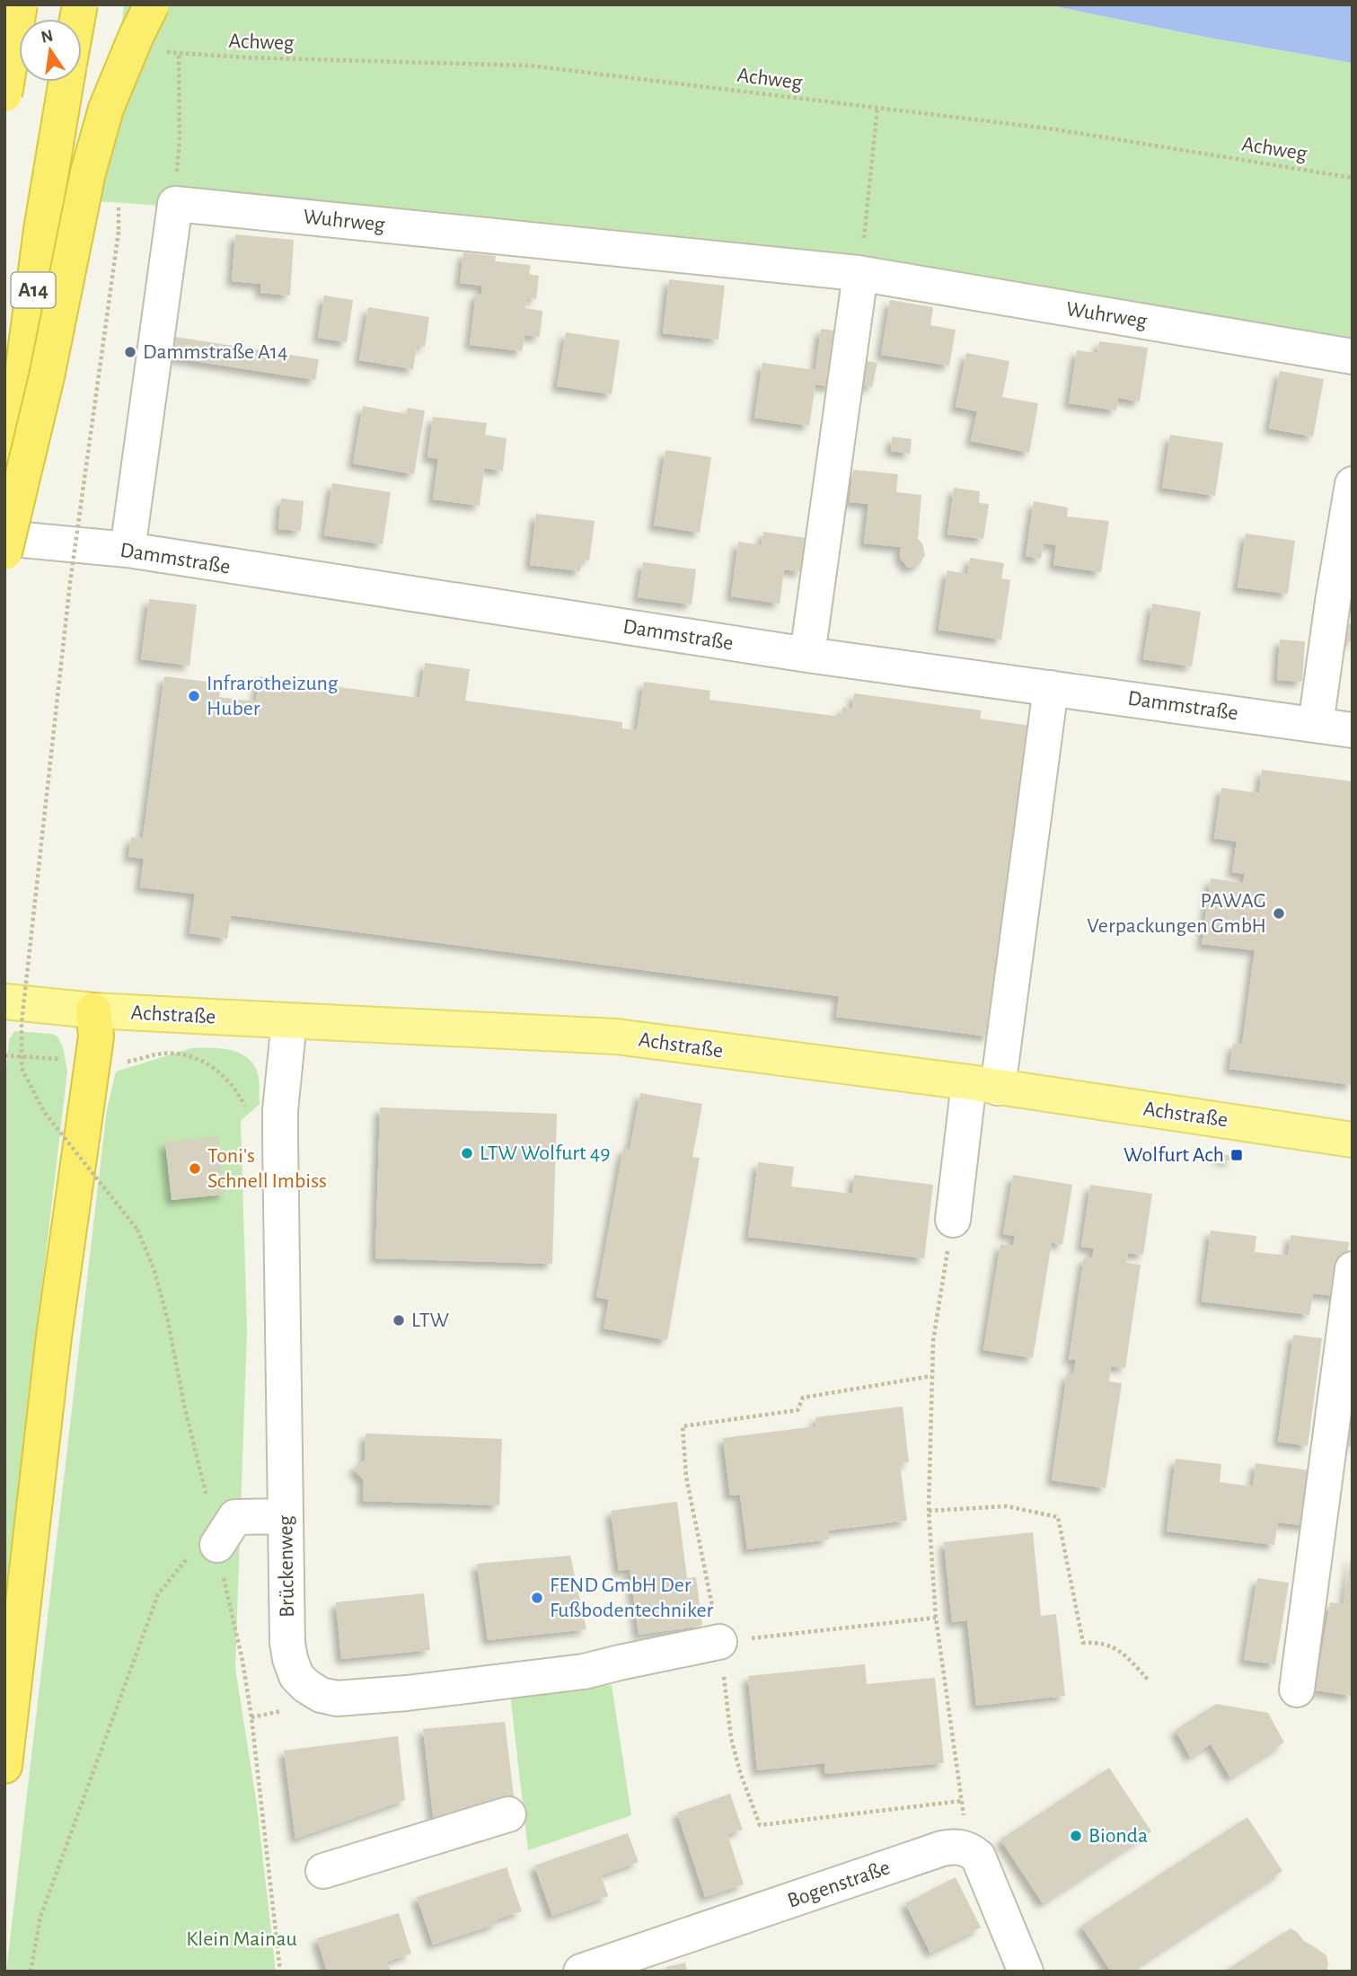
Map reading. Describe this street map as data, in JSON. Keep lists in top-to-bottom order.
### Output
{
  "streets": {
    "highway": ["A14"],
    "main road": ["Achstraße"],
    "street": [
      "Wuhrweg",
      "Dammstraße",
      "Brückenweg",
      "Bogenstraße"
    ],
    "path": ["Achweg"]
  },
  "crossings": [
    ["Achweg", "Wuhrweg"],
    ["Achstraße", "Brückenweg"]
  ],
  "parks": ["Klein Mainau"],
  "places": {
    "other": [
      "Dammstraße A14",
      "Infrarotheizung Huber",
      "PAWAG Verpackungen GmbH",
      "LTW Wolfurt 49",
      "Toni's Schnell Imbiss",
      "LTW",
      "FEND GmbH Der Fußbodentechniker",
      "Bionda"
    ],
    "transit": ["Wolfurt Ach"]
  },
  "north": "top"
}
